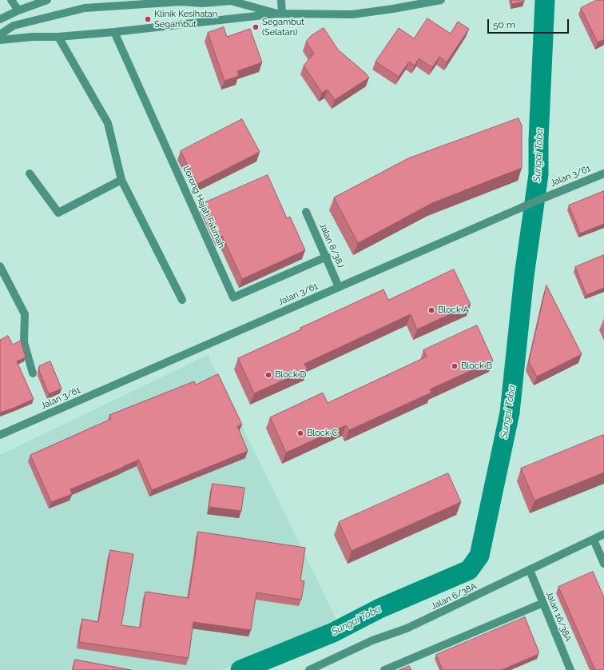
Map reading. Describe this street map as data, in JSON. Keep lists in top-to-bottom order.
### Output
{
  "streets": {
    "street": [
      "Jalan 3/61",
      "Lorong Hajah Fatimah",
      "Jalan 8/38J",
      "Jalan 6/38A",
      "Jalan 16/38A"
    ]
  },
  "crossings": [
    ["Jalan 3/61", "Jalan 8/38J"],
    ["Lorong Hajah Fatimah", "Jalan 8/38J"],
    ["Jalan 6/38A", "Jalan 16/38A"]
  ],
  "water": ["Sungai Toba"],
  "places": [
    "Klinik Kesihatan Segambut",
    "Segambut (Selatan)",
    "Block A",
    "Block B",
    "Block D",
    "Block C"
  ],
  "scale_bar": "50 m"
}
